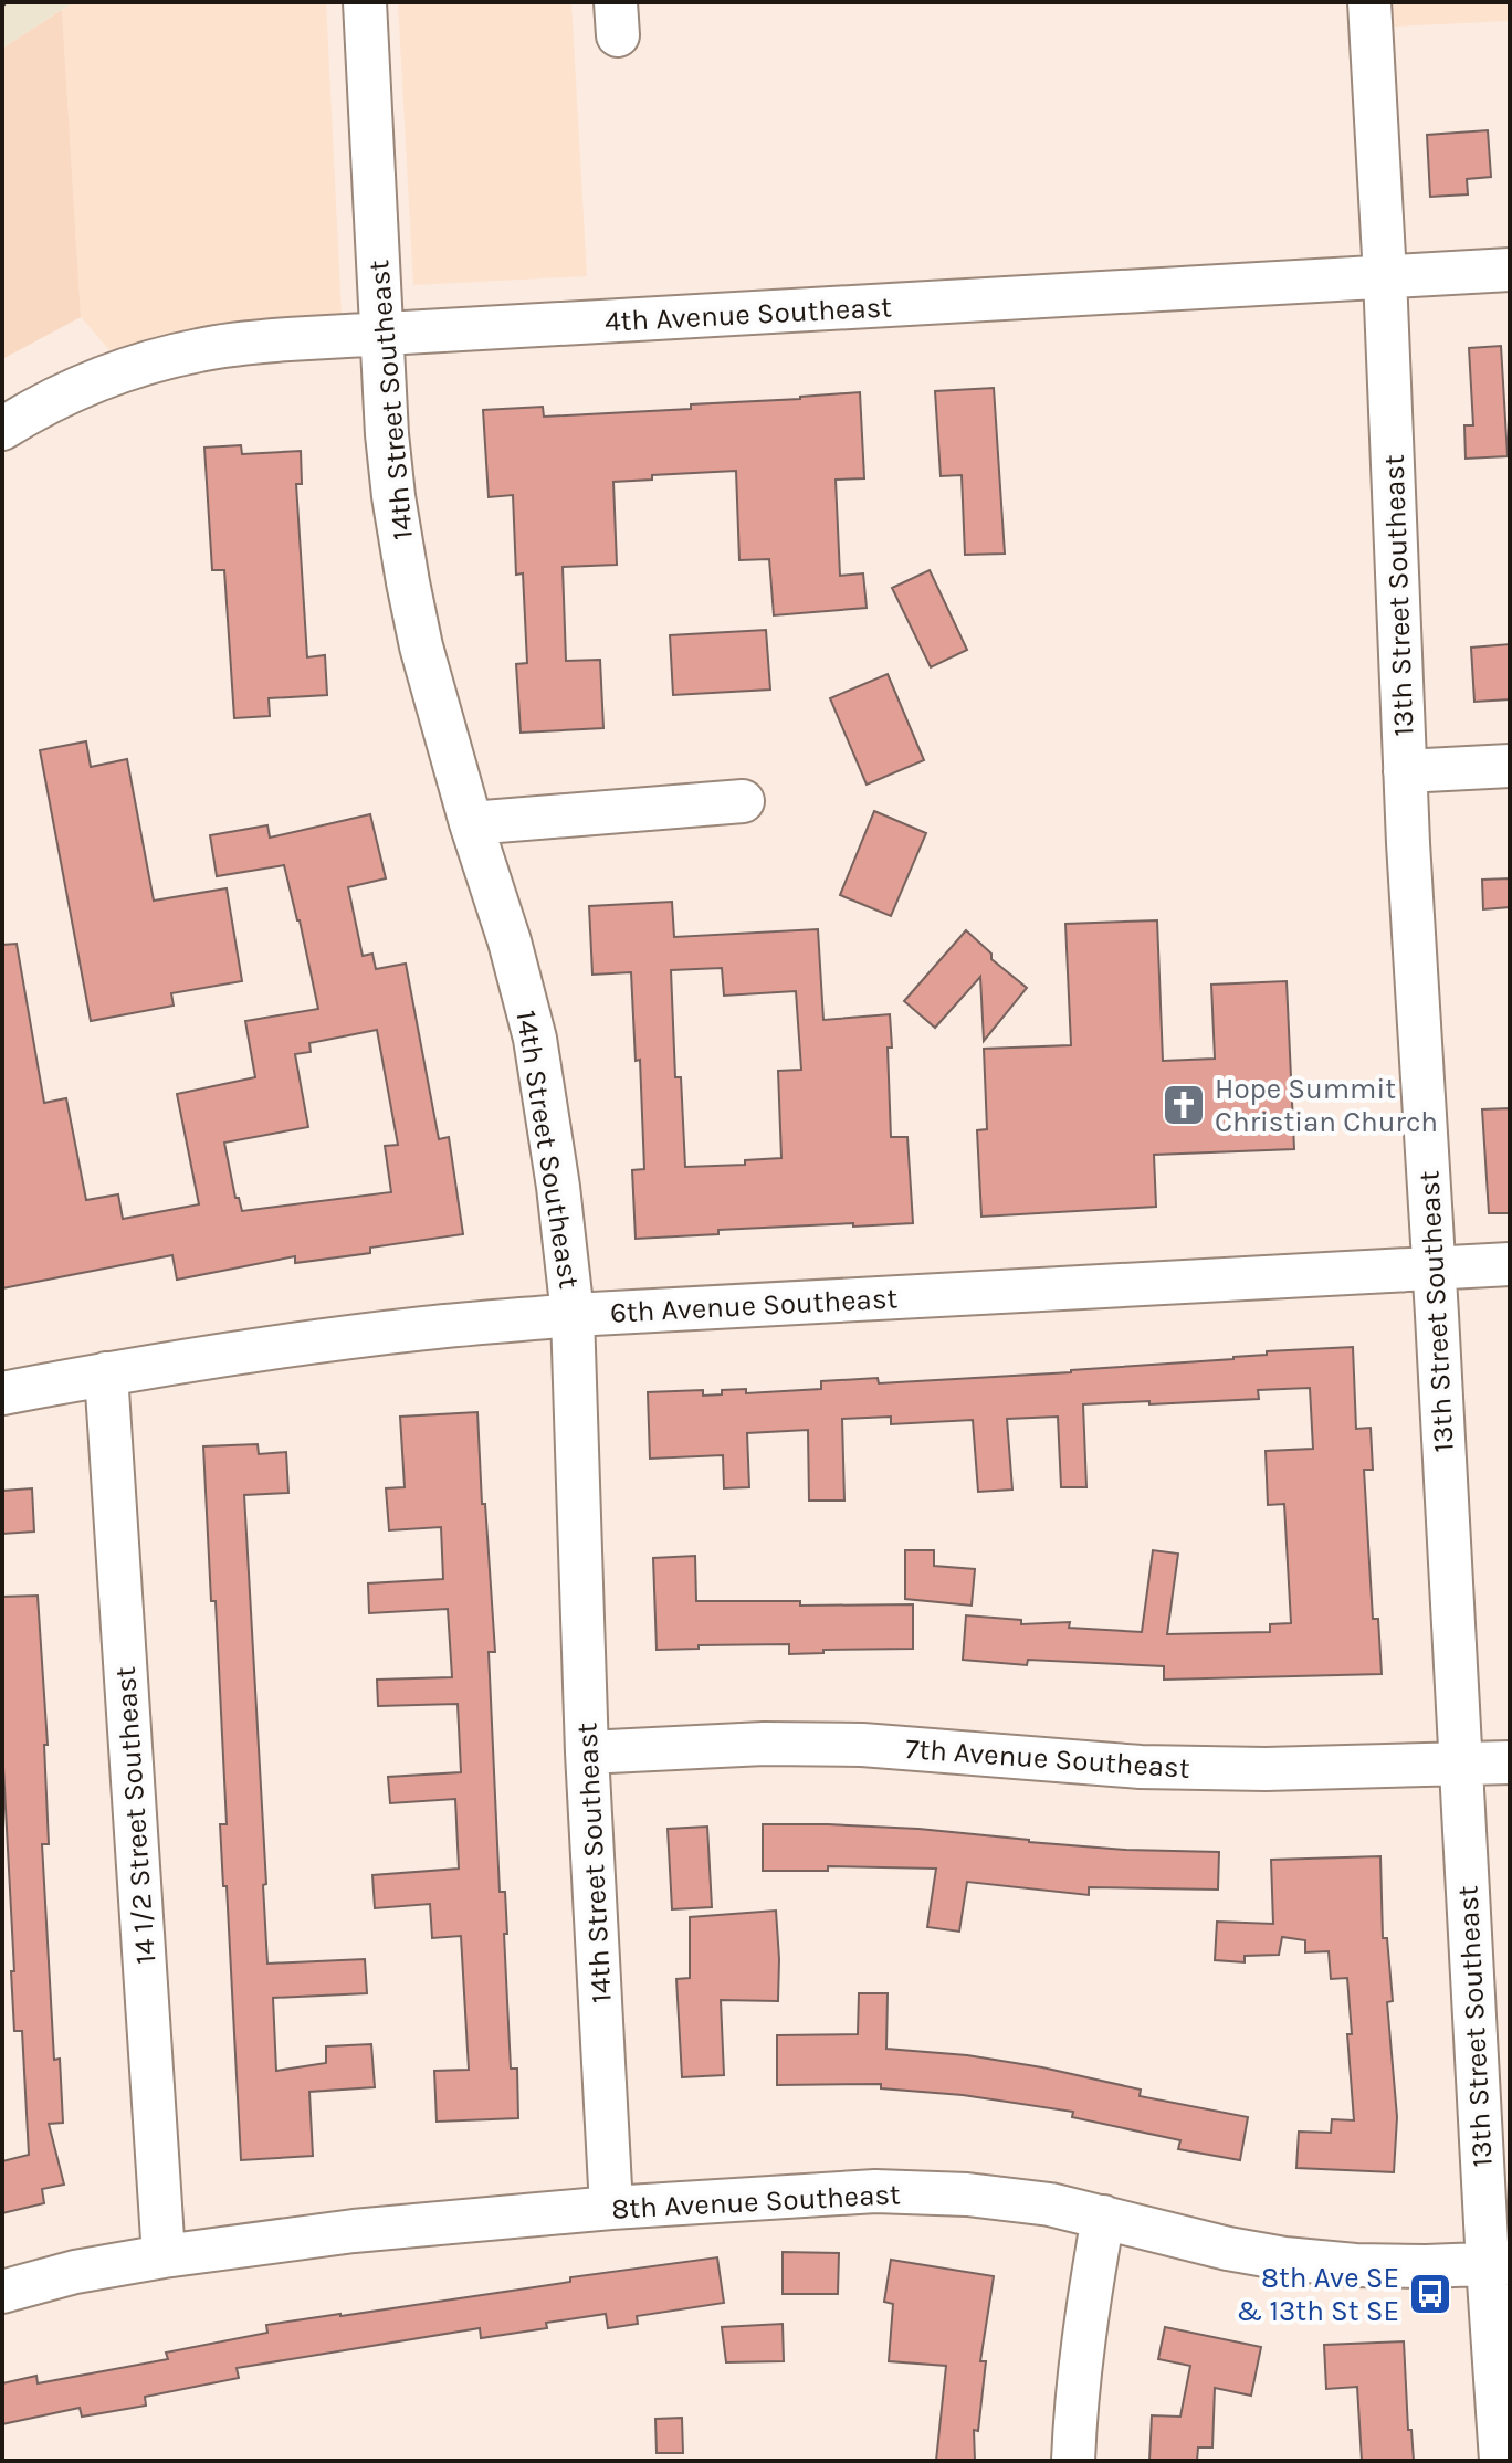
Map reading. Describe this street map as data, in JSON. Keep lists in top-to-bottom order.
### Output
{
  "streets": {
    "street": [
      "4th Avenue Southeast",
      "14th Street Southeast",
      "13th Street Southeast",
      "6th Avenue Southeast",
      "7th Avenue Southeast",
      "14 1/2 Street Southeast",
      "8th Avenue Southeast"
    ]
  },
  "crossings": [
    ["4th Avenue Southeast", "14th Street Southeast"],
    ["4th Avenue Southeast", "13th Street Southeast"],
    ["14th Street Southeast", "6th Avenue Southeast"],
    ["14th Street Southeast", "7th Avenue Southeast"],
    ["14th Street Southeast", "8th Avenue Southeast"],
    ["13th Street Southeast", "6th Avenue Southeast"],
    ["13th Street Southeast", "7th Avenue Southeast"],
    ["13th Street Southeast", "8th Avenue Southeast"],
    ["6th Avenue Southeast", "14 1/2 Street Southeast"],
    ["14 1/2 Street Southeast", "8th Avenue Southeast"]
  ],
  "places": {
    "church": ["Hope Summit Christian Church"],
    "bus stop": ["8th Ave SE & 13th St SE"]
  }
}
